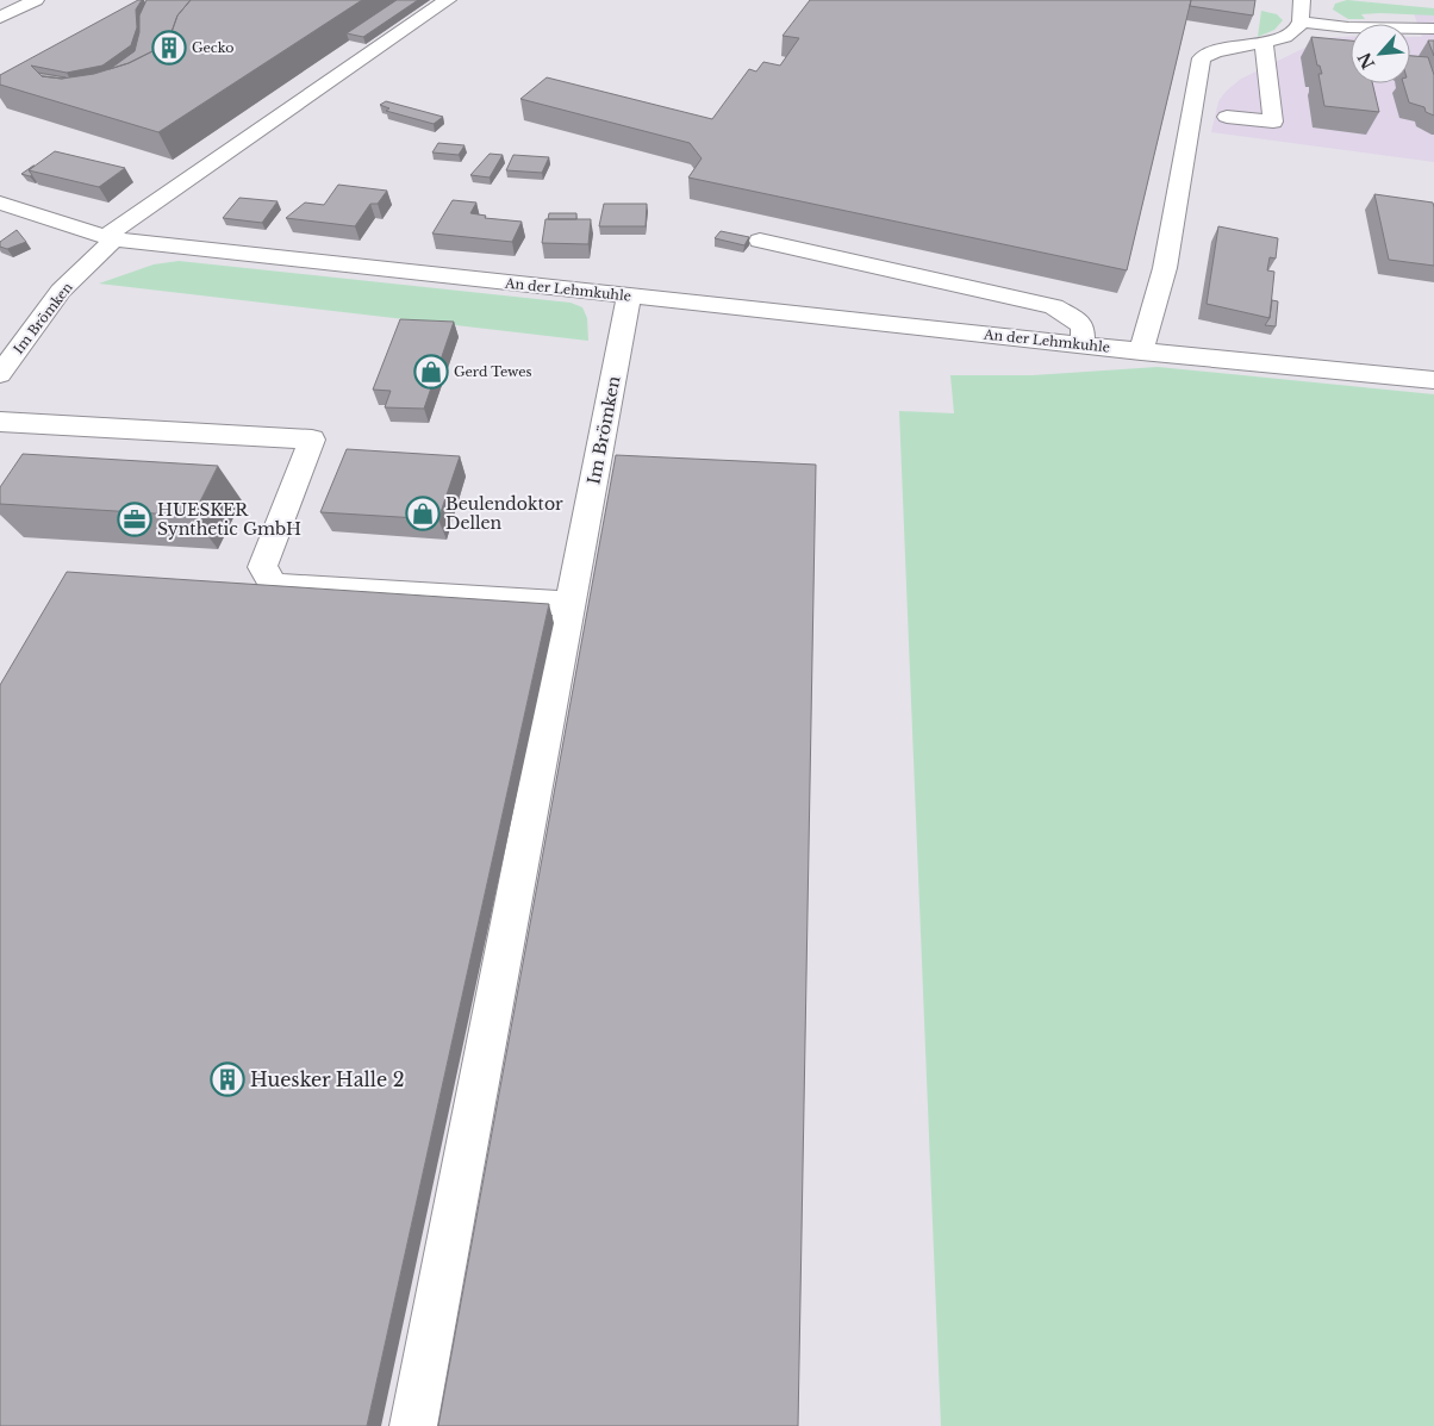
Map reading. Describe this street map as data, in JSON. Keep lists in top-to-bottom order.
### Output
{
  "streets": {
    "street": ["An der Lehmkuhle", "Im Brömken"]
  },
  "crossings": [
    ["An der Lehmkuhle", "Im Brömken"]
  ],
  "places": {
    "building": ["Gecko", "Huesker Halle 2"],
    "shop": ["Gerd Tewes", "Beulendoktor Dellen"],
    "office": ["HUESKER Synthetic GmbH"]
  },
  "north": "bottom left"
}
